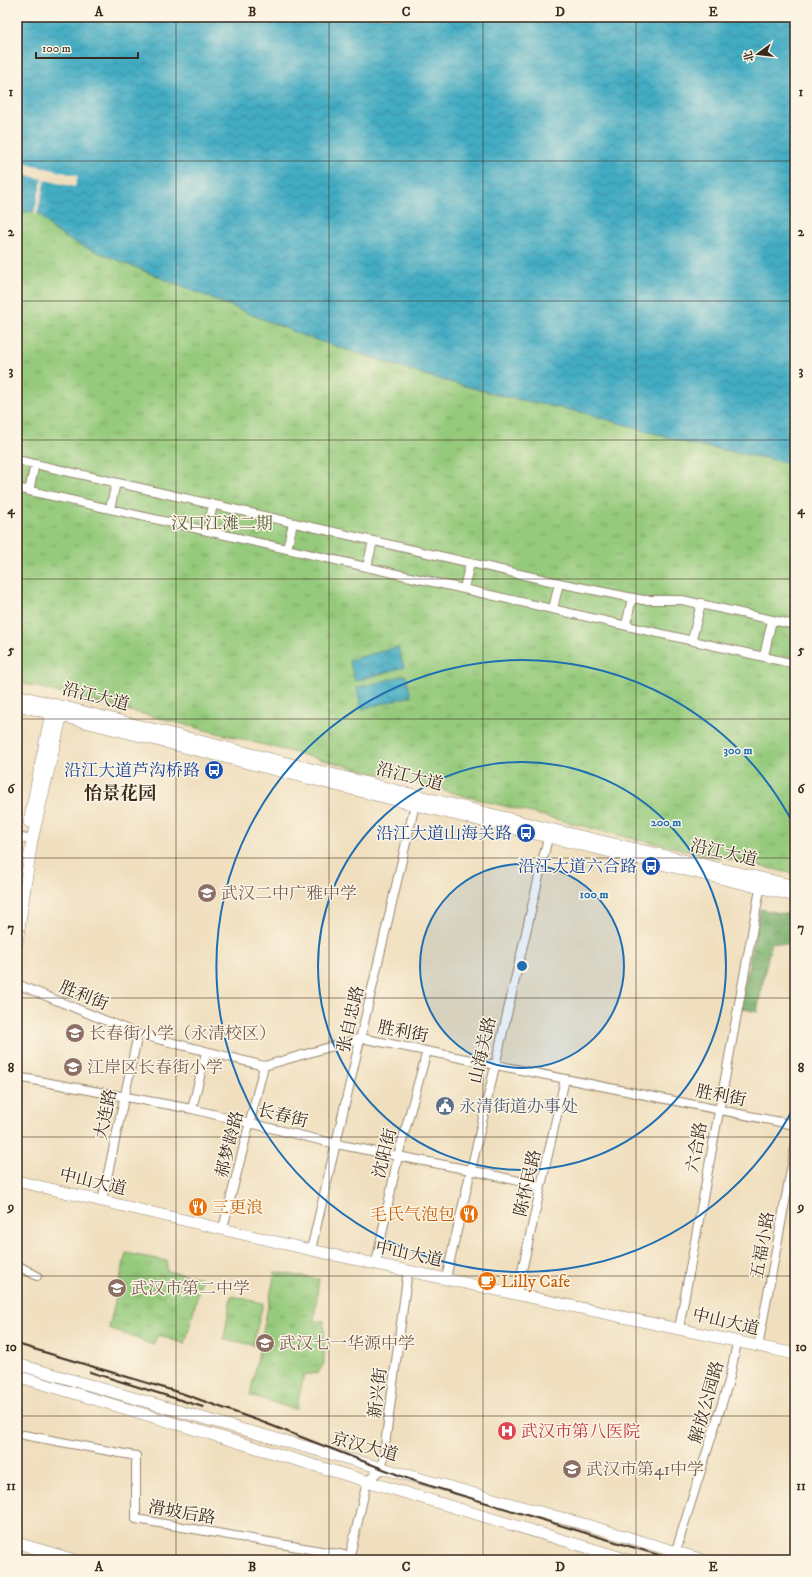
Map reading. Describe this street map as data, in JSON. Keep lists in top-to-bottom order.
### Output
{
  "streets": {
    "main road": ["沿江大道", "中山大道", "京汉大道"],
    "street": [
      "胜利街",
      "张自忠路",
      "山海关路",
      "大连路",
      "长春街",
      "郝梦龄路",
      "六合路",
      "沈阳街",
      "陈怀民路",
      "五福小路",
      "新兴街",
      "解放公园路",
      "滑坡后路"
    ]
  },
  "crossings": [
    ["沿江大道", "张自忠路"],
    ["沿江大道", "山海关路"],
    ["沿江大道", "六合路"],
    ["胜利街", "张自忠路"],
    ["胜利街", "山海关路"],
    ["胜利街", "大连路"],
    ["胜利街", "郝梦龄路"],
    ["胜利街", "六合路"],
    ["胜利街", "沈阳街"],
    ["胜利街", "陈怀民路"],
    ["张自忠路", "长春街"],
    ["张自忠路", "中山大道"],
    ["山海关路", "长春街"],
    ["山海关路", "中山大道"],
    ["大连路", "长春街"],
    ["大连路", "中山大道"],
    ["长春街", "郝梦龄路"],
    ["长春街", "沈阳街"],
    ["长春街", "陈怀民路"],
    ["郝梦龄路", "中山大道"],
    ["六合路", "中山大道"],
    ["沈阳街", "中山大道"],
    ["中山大道", "陈怀民路"],
    ["中山大道", "五福小路"],
    ["中山大道", "新兴街"],
    ["中山大道", "解放公园路"],
    ["新兴街", "京汉大道"],
    ["解放公园路", "京汉大道"]
  ],
  "districts": ["怡景花园"],
  "parks": ["汉口江滩二期"],
  "places": {
    "bus stop": ["沿江大道芦沟桥路", "沿江大道山海关路", "沿江大道六合路"],
    "school or university": [
      "武汉二中广雅中学",
      "长春街小学（永清校区）",
      "江岸区长春街小学",
      "武汉市第二中学",
      "武汉七一华源中学",
      "武汉市第41中学"
    ],
    "public building": ["永清街道办事处"],
    "restaurant": ["三更浪", "毛氏气泡包"],
    "cafe": ["Lilly Cafe"],
    "hospital": ["武汉市第八医院"]
  },
  "scale_bar": "100 m",
  "north": "left",
  "grid": {
    "columns": [
      "A",
      "B",
      "C",
      "D",
      "E"
    ],
    "rows": [
      "1",
      "2",
      "3",
      "4",
      "5",
      "6",
      "7",
      "8",
      "9",
      "10",
      "11"
    ]
  },
  "rings": ["300 m", "200 m", "100 m"]
}
